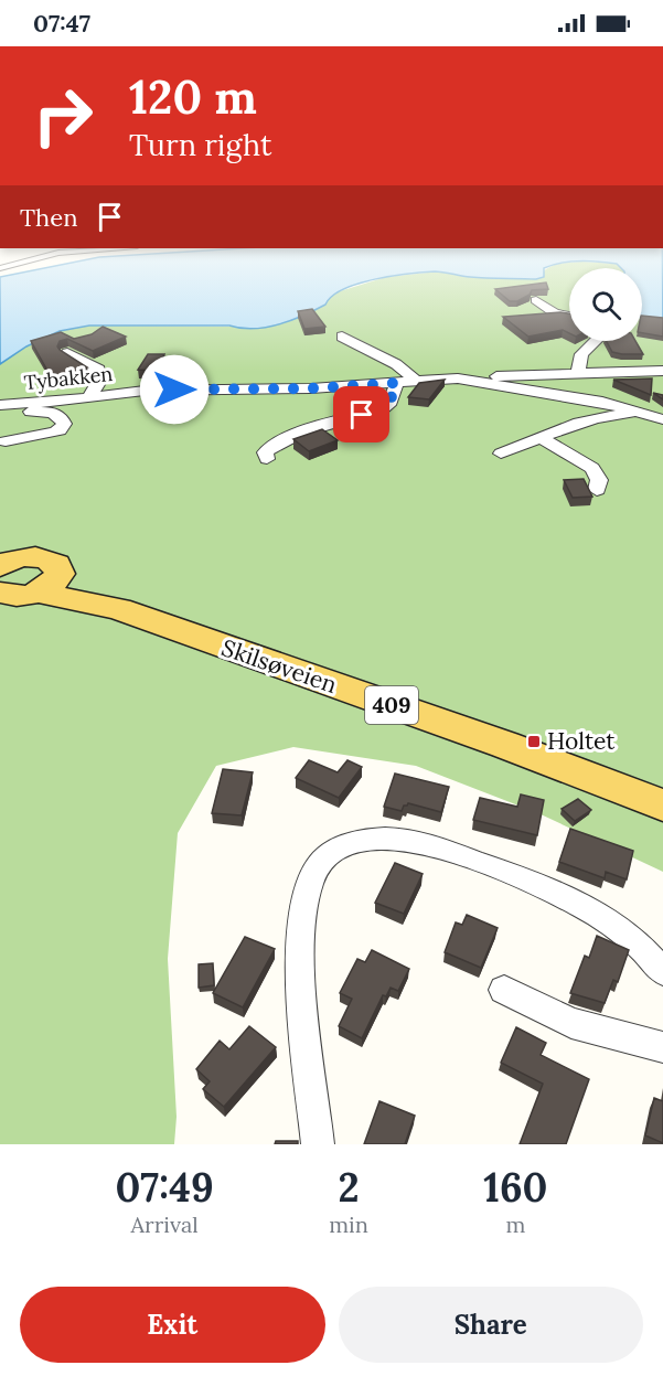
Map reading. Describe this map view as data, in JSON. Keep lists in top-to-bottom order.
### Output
{
  "streets": {
    "main road": ["Skilsøveien", "409"],
    "street": ["Tybakken"]
  },
  "crossings": [
    ["Skilsøveien", "409"]
  ],
  "places": {
    "transit": ["Holtet"]
  },
  "page": {
    "status": "07:47",
    "turn": ["120 m", "Turn right"],
    "then": "Then",
    "eta": [
      "07:49",
      "Arrival",
      "2",
      "min",
      "160",
      "m"
    ],
    "buttons": ["Exit", "Share"]
  }
}
